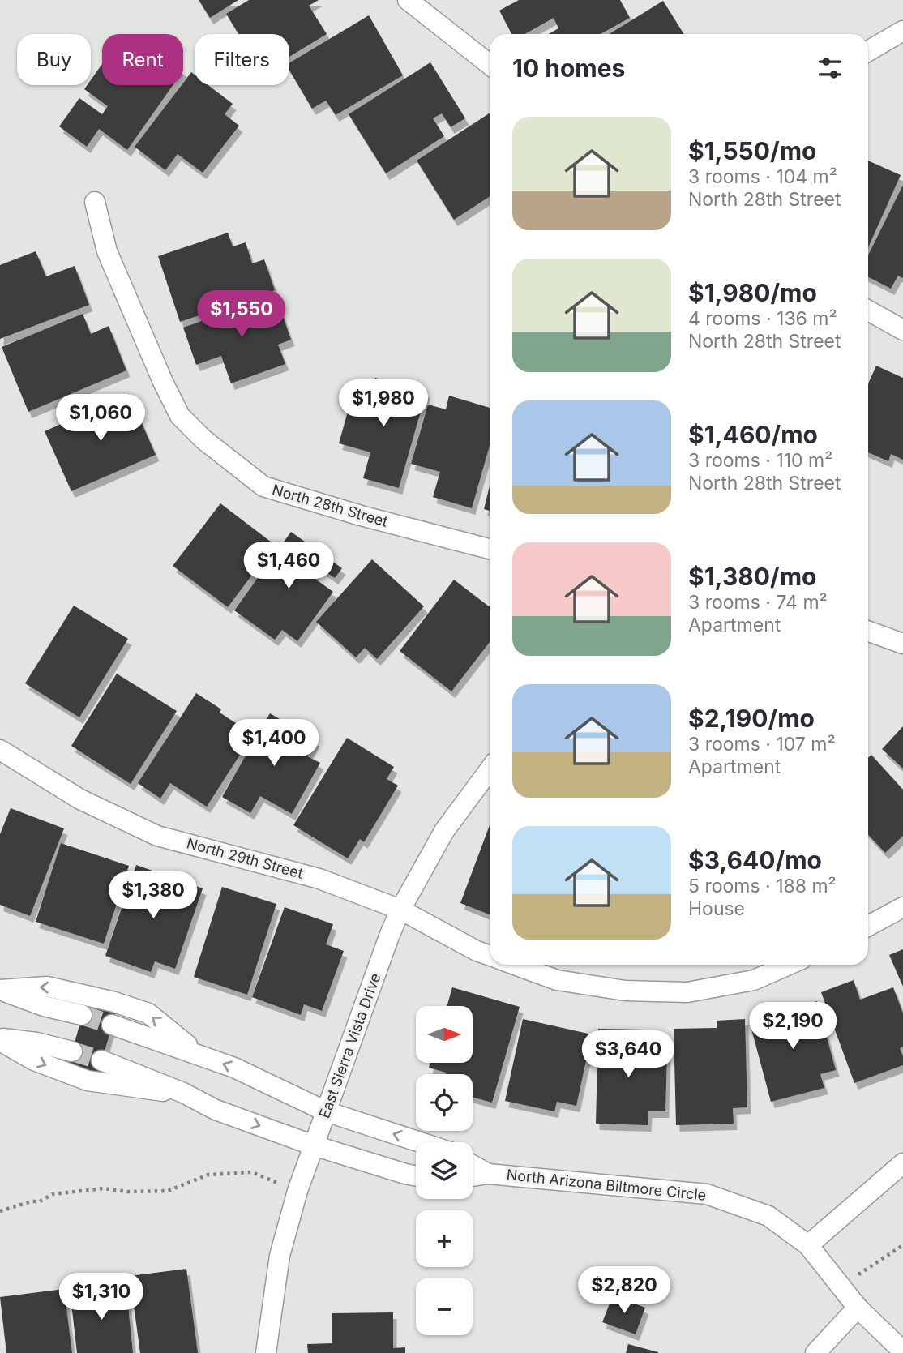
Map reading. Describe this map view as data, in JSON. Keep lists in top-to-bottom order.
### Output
{
  "streets": {
    "street": [
      "North 28th Street",
      "North 29th Street",
      "East Sierra Vista Drive",
      "North Arizona Biltmore Circle"
    ]
  },
  "crossings": [
    ["North 29th Street", "East Sierra Vista Drive"]
  ],
  "north": "right",
  "page": {
    "chip": ["Buy", "Rent", "Filters"],
    "heading": "10 homes",
    "list": [
      {
        "name": "$1,550/mo",
        "note": "3 rooms · 104 m² · North 28th Street"
      },
      {
        "name": "$1,980/mo",
        "note": "4 rooms · 136 m² · North 28th Street"
      },
      {
        "name": "$1,460/mo",
        "note": "3 rooms · 110 m² · North 28th Street"
      },
      {
        "name": "$1,380/mo",
        "note": "3 rooms · 74 m² · Apartment"
      },
      {
        "name": "$2,190/mo",
        "note": "3 rooms · 107 m² · Apartment"
      },
      {
        "name": "$3,640/mo",
        "note": "5 rooms · 188 m² · House"
      }
    ],
    "price": [
      "$1,550",
      "$1,980",
      "$1,060",
      "$1,460",
      "$1,400",
      "$1,380",
      "$2,190",
      "$3,640",
      "$2,820",
      "$1,310"
    ],
    "map_buttons": ["+", "−"]
  }
}
